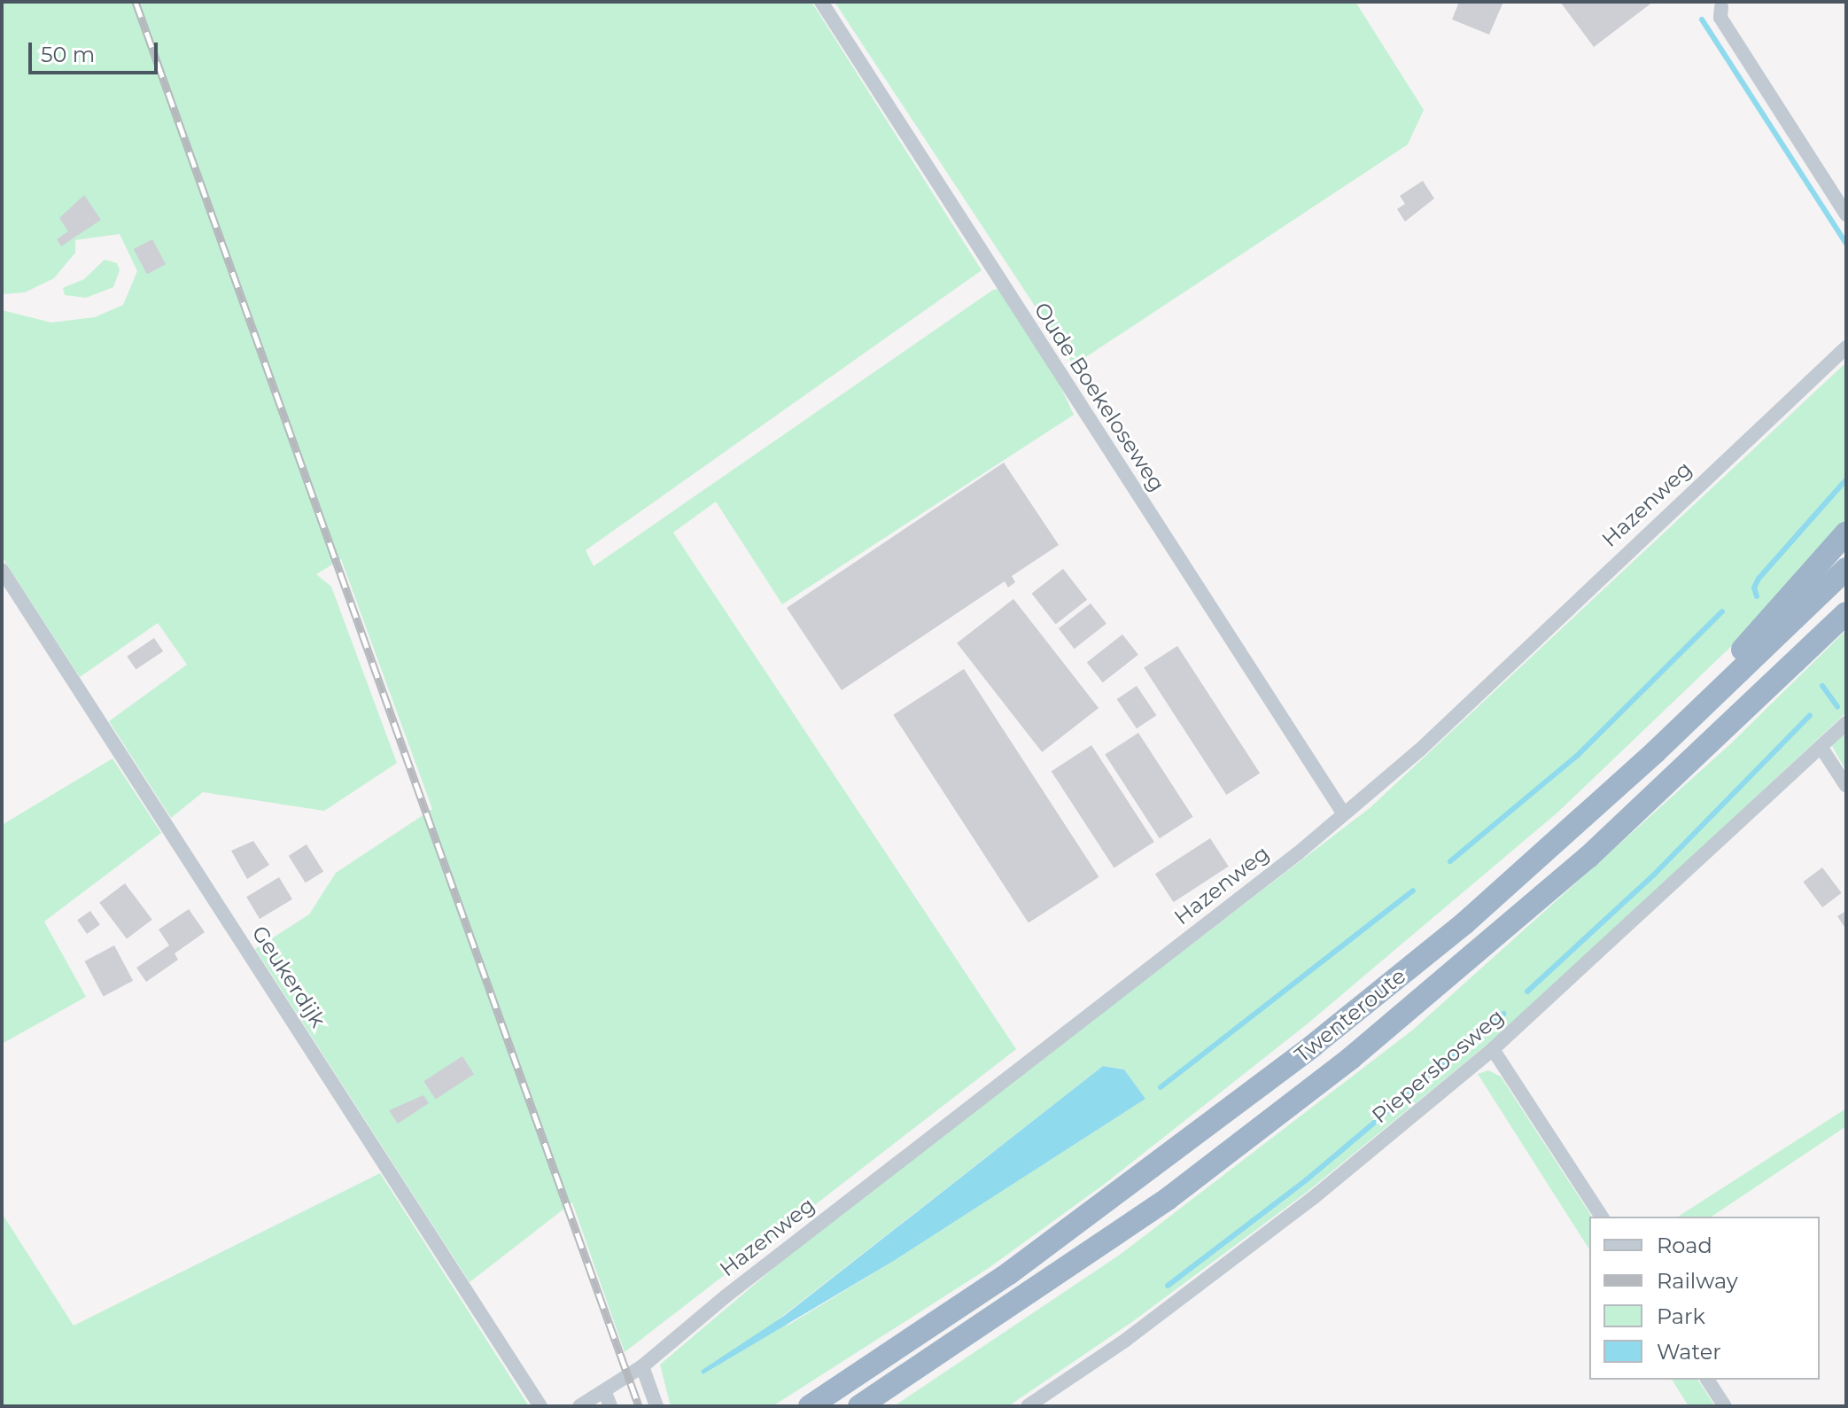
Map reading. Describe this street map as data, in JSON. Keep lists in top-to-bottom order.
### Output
{
  "streets": {
    "highway": ["Twenteroute"],
    "street": [
      "Oude Boekeloseweg",
      "Hazenweg",
      "Geukerdijk",
      "Piepersbosweg"
    ]
  },
  "crossings": [
    ["Oude Boekeloseweg", "Hazenweg"]
  ],
  "legend": [
    "Road",
    "Railway",
    "Park",
    "Water"
  ],
  "scale_bar": "50 m"
}
